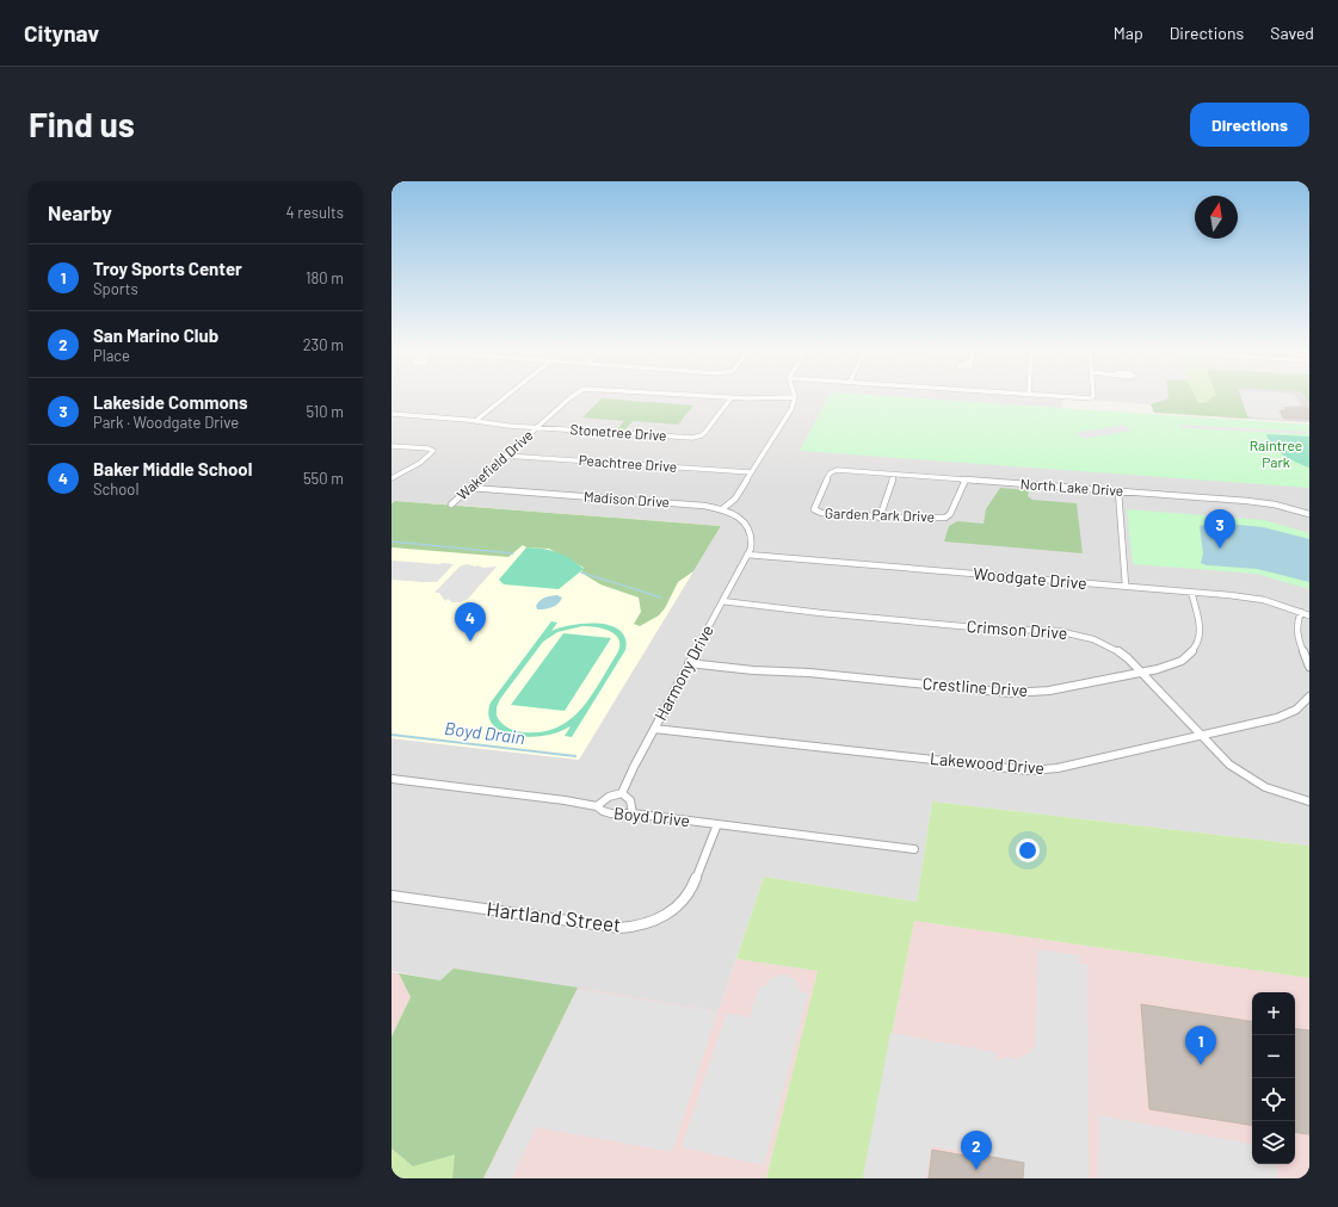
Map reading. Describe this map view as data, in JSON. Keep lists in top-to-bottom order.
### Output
{
  "streets": {
    "street": [
      "Stonetree Drive",
      "Peachtree Drive",
      "Wakefield Drive",
      "North Lake Drive",
      "Madison Drive",
      "Garden Park Drive",
      "Woodgate Drive",
      "Crimson Drive",
      "Harmony Drive",
      "Crestline Drive",
      "Lakewood Drive",
      "Boyd Drive",
      "Hartland Street"
    ]
  },
  "crossings": [
    ["Stonetree Drive", "Wakefield Drive"],
    ["Peachtree Drive", "Wakefield Drive"],
    ["Wakefield Drive", "Madison Drive"],
    ["North Lake Drive", "Garden Park Drive"],
    ["Madison Drive", "Woodgate Drive"],
    ["Madison Drive", "Harmony Drive"],
    ["Woodgate Drive", "Harmony Drive"],
    ["Woodgate Drive", "Crestline Drive"],
    ["Crimson Drive", "Harmony Drive"],
    ["Crimson Drive", "Crestline Drive"],
    ["Crimson Drive", "Lakewood Drive"],
    ["Harmony Drive", "Crestline Drive"],
    ["Harmony Drive", "Lakewood Drive"],
    ["Boyd Drive", "Hartland Street"]
  ],
  "water": ["Boyd Drain"],
  "parks": ["Raintree Park"],
  "north": "top",
  "page": {
    "header": "Citynav",
    "nav": ["Map", "Directions", "Saved"],
    "buttons": "Directions",
    "title": "Find us",
    "heading": ["Nearby", "4 results"],
    "list": [
      {
        "mark": "1",
        "name": "Troy Sports Center",
        "note": "Sports",
        "value": "180 m"
      },
      {
        "mark": "2",
        "name": "San Marino Club",
        "note": "Place",
        "value": "230 m"
      },
      {
        "mark": "3",
        "name": "Lakeside Commons",
        "note": "Park · Woodgate Drive",
        "value": "510 m"
      },
      {
        "mark": "4",
        "name": "Baker Middle School",
        "note": "School",
        "value": "550 m"
      }
    ],
    "pins": [
      "3",
      "4",
      "1",
      "2"
    ],
    "map_buttons": ["+", "−"]
  }
}
